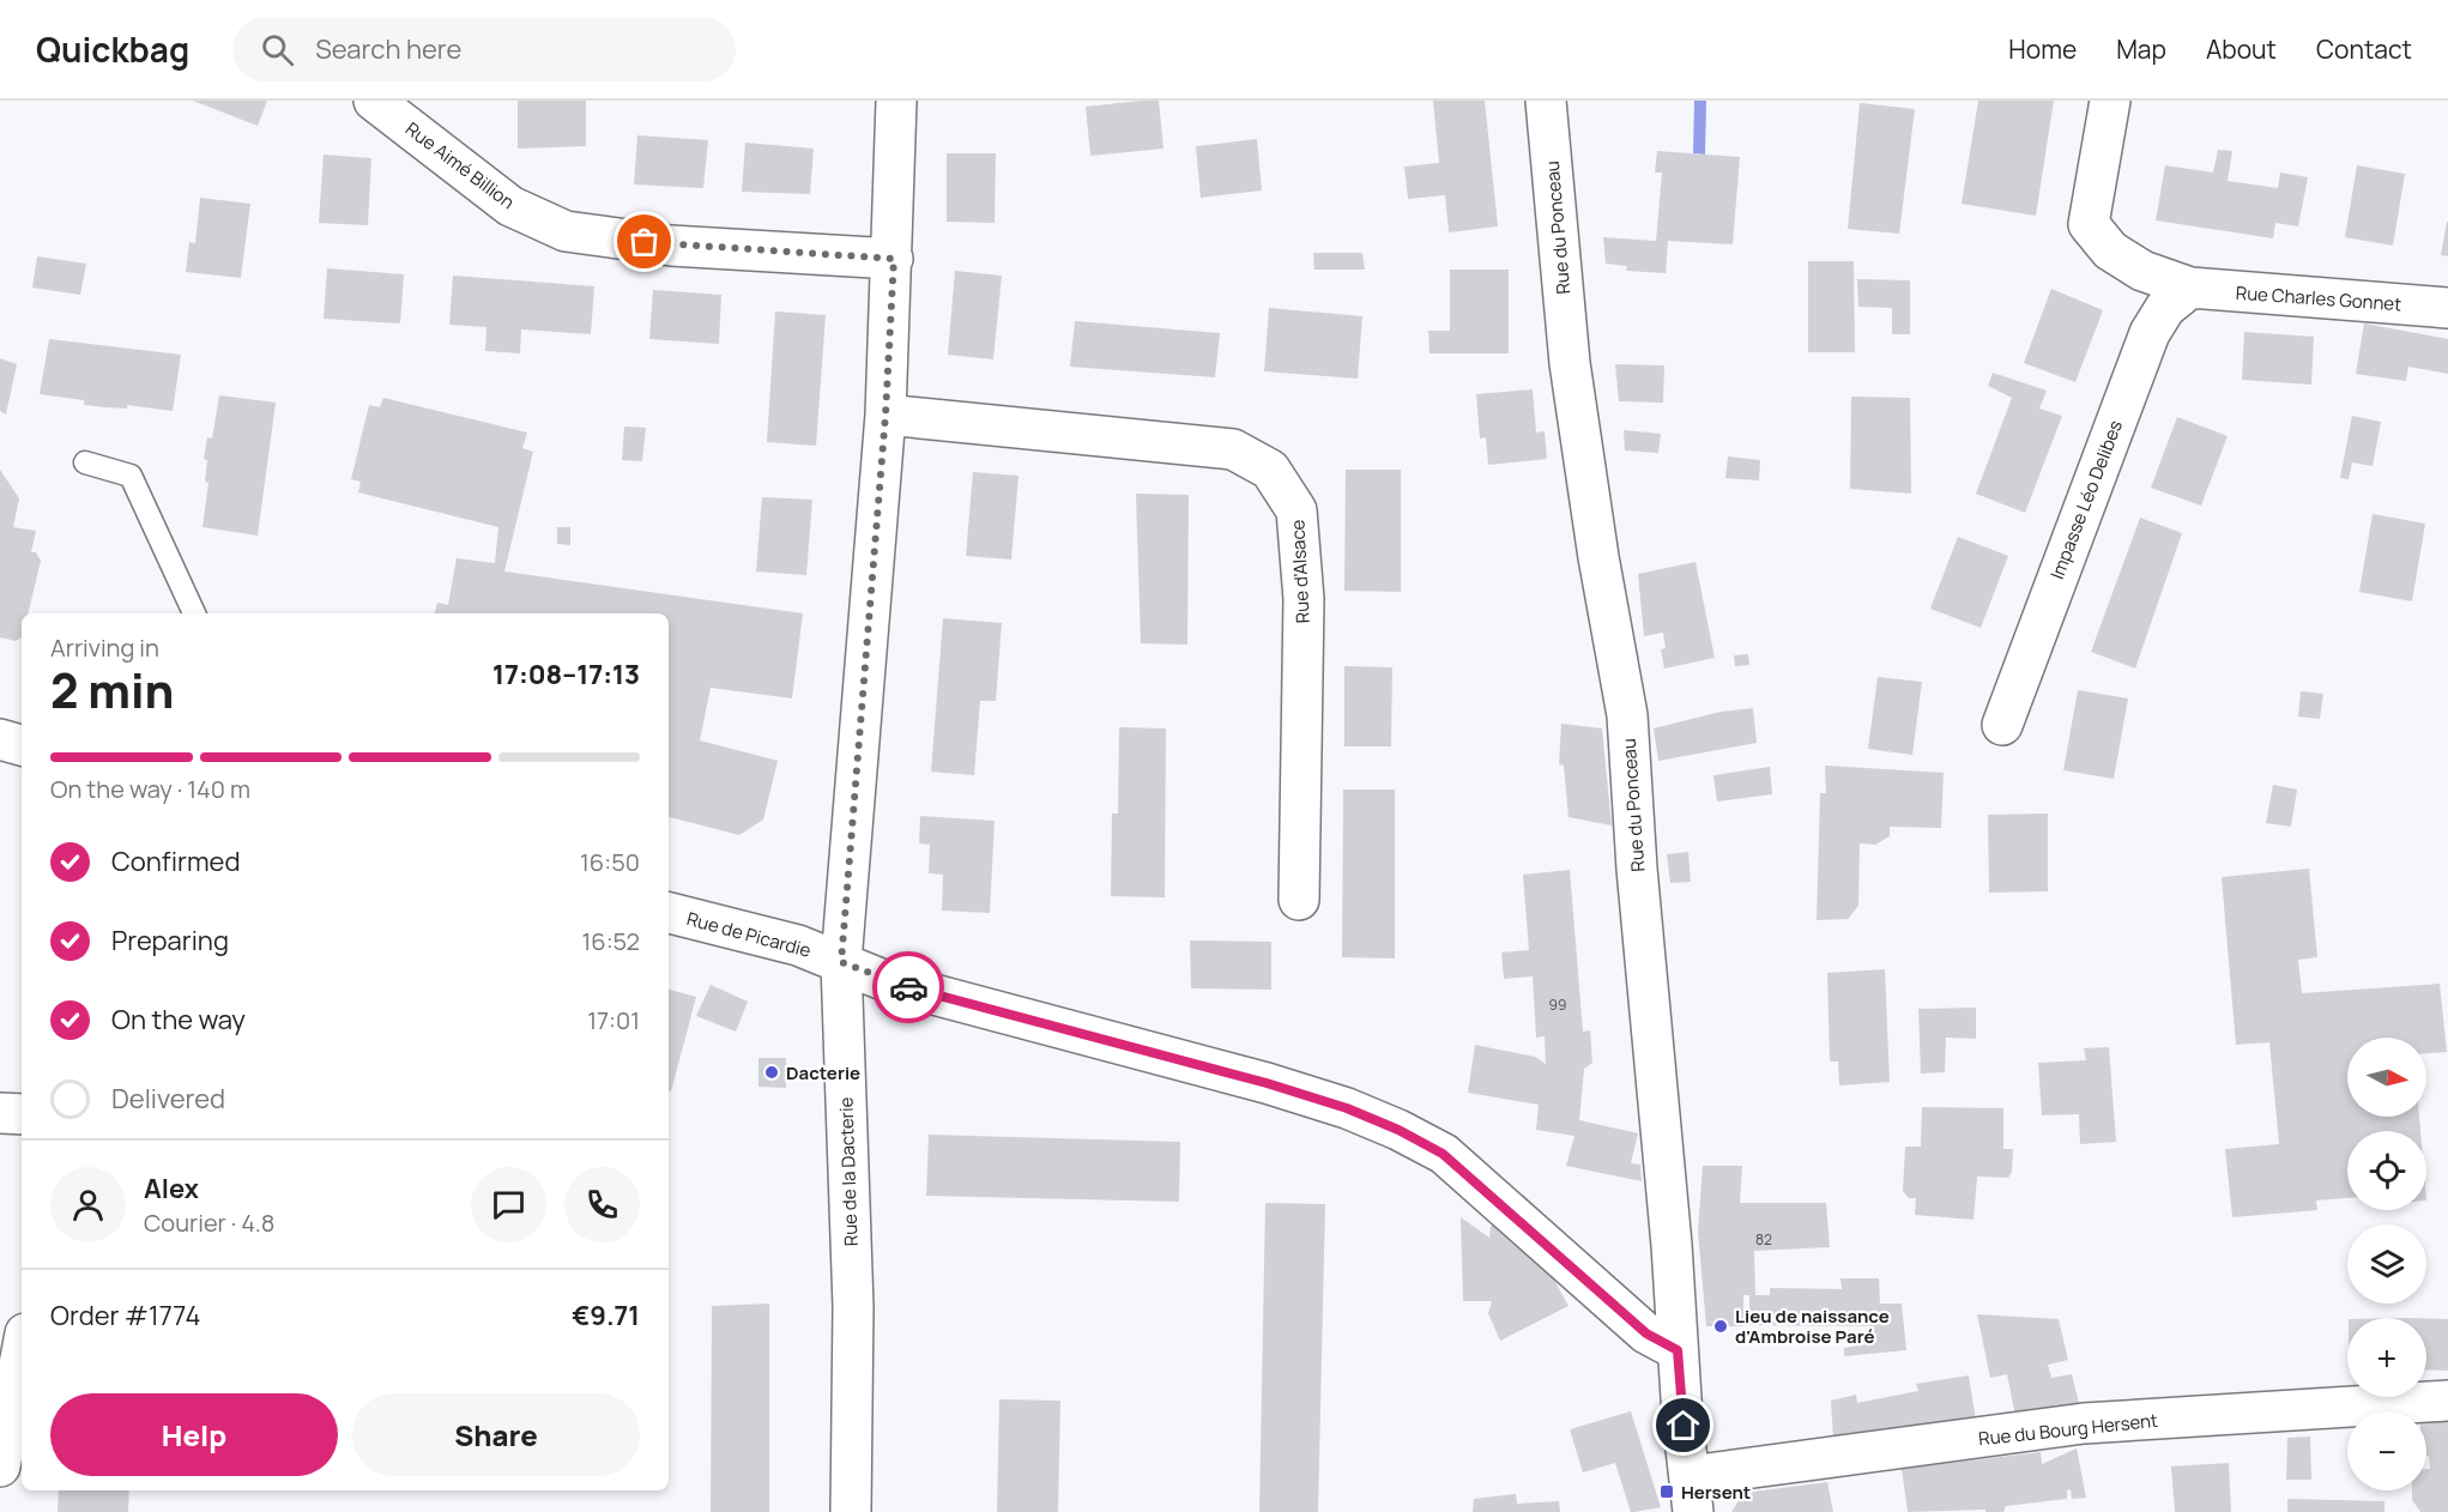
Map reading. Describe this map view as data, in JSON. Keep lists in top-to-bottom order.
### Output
{
  "streets": {
    "street": [
      "Rue Aimé Billion",
      "Rue du Ponceau",
      "Rue Charles Gonnet",
      "Impasse Léo Delibes",
      "Rue d'Alsace",
      "Rue de Picardie",
      "Rue de la Dacterie",
      "Rue du Bourg Hersent"
    ]
  },
  "crossings": [
    ["Rue Aimé Billion", "Rue de la Dacterie"],
    ["Rue du Ponceau", "Rue de Picardie"],
    ["Rue du Ponceau", "Rue du Bourg Hersent"],
    ["Rue Charles Gonnet", "Impasse Léo Delibes"],
    ["Rue d'Alsace", "Rue de la Dacterie"],
    ["Rue de Picardie", "Rue de la Dacterie"]
  ],
  "places": {
    "other": ["Dacterie", "Lieu de naissance d'Ambroise Paré"],
    "transit": ["Hersent"]
  },
  "house_numbers": ["99", "82"],
  "north": "right",
  "page": {
    "header": "Quickbag",
    "search": "Search here",
    "nav": [
      "Home",
      "Map",
      "About",
      "Contact"
    ],
    "heading": ["2 min", "Arriving in", "17:08–17:13"],
    "panel": [
      "Alex",
      "Courier · 4.8",
      "Order #1774",
      "€9.71"
    ],
    "bar": "On the way · 140 m",
    "list": [
      ["Confirmed", "16:50"],
      ["Preparing", "16:52"],
      ["On the way", "17:01"],
      "Delivered"
    ],
    "map_buttons": ["+", "−"],
    "buttons": ["Help", "Share"]
  }
}
